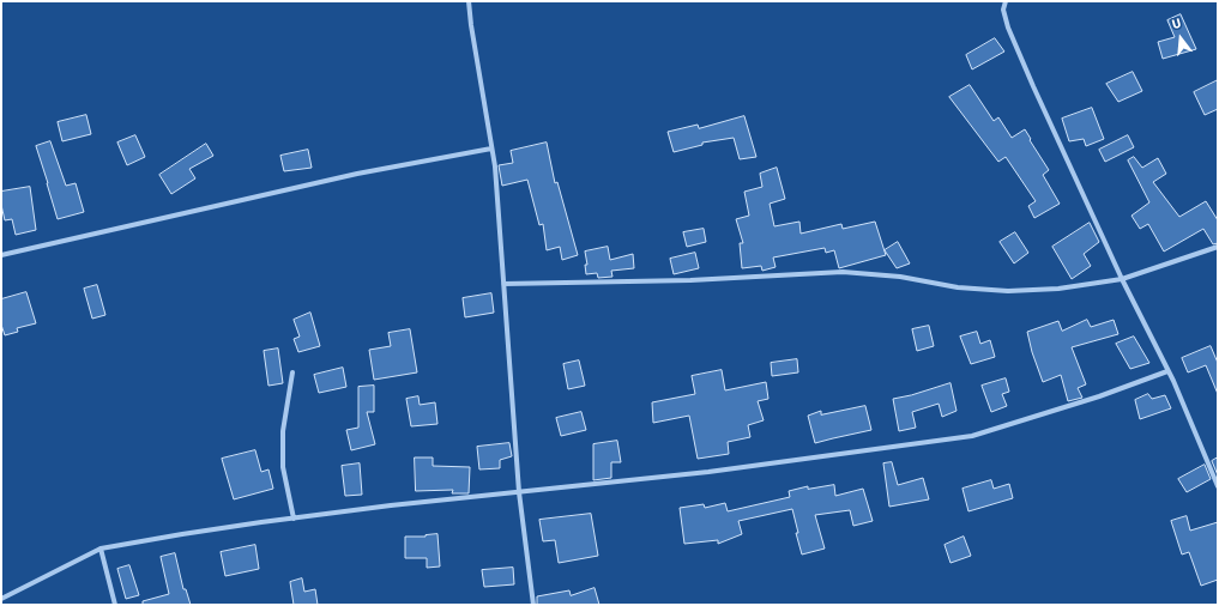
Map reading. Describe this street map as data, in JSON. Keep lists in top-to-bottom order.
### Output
{
  "north": "top"
}
